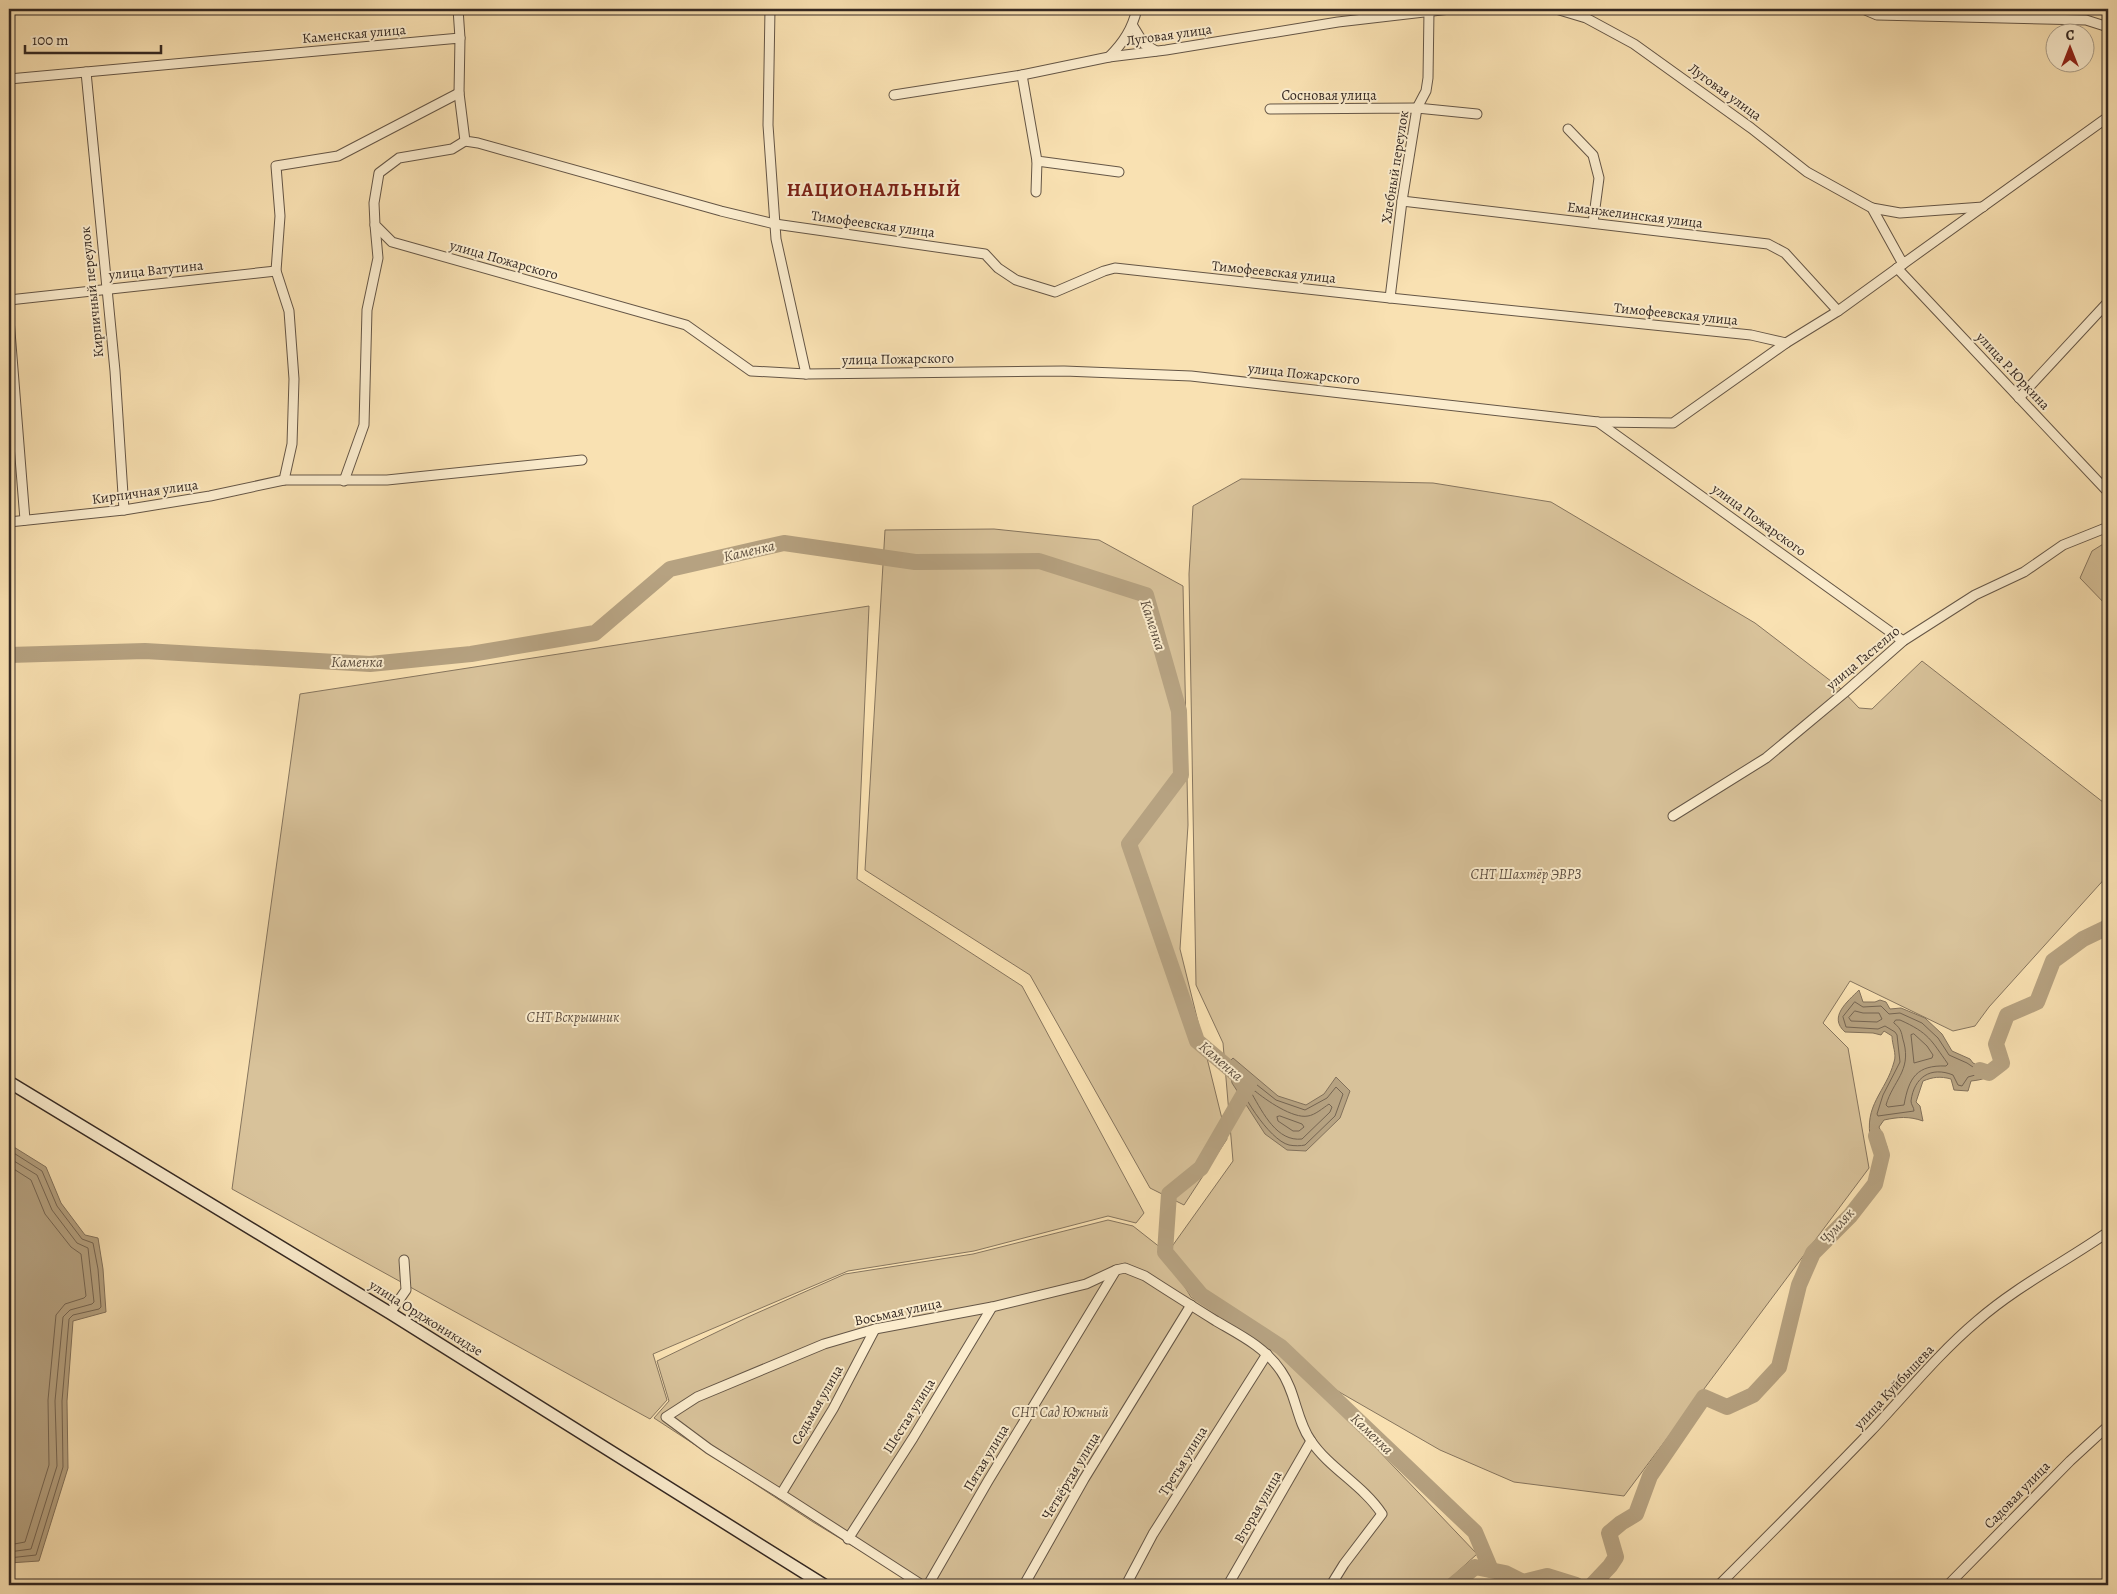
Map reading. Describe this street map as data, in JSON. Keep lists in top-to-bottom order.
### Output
{
  "streets": {
    "main road": ["улица Орджоникидзе"],
    "street": [
      "Каменская улица",
      "Луговая улица",
      "Сосновая улица",
      "Хлебный переулок",
      "Еманжелинская улица",
      "Тимофеевская улица",
      "улица Пожарского",
      "улица Ватутина",
      "Кирпичный переулок",
      "улица Р.Юркина",
      "Кирпичная улица",
      "улица Гастелло",
      "Восьмая улица",
      "улица Куйбышева",
      "Седьмая улица",
      "Шестая улица",
      "Пятая улица",
      "Третья улица",
      "Четвёртая улица",
      "Садовая улица",
      "Вторая улица"
    ]
  },
  "crossings": [
    ["Каменская улица", "Кирпичный переулок"],
    ["Луговая улица", "Хлебный переулок"],
    ["Сосновая улица", "Хлебный переулок"],
    ["Хлебный переулок", "Еманжелинская улица"],
    ["Хлебный переулок", "Тимофеевская улица"],
    ["Еманжелинская улица", "улица Пожарского"],
    ["Тимофеевская улица", "улица Пожарского"],
    ["улица Пожарского", "улица Р.Юркина"],
    ["улица Пожарского", "улица Гастелло"],
    ["улица Ватутина", "Кирпичный переулок"],
    ["Кирпичный переулок", "Кирпичная улица"],
    ["Восьмая улица", "Седьмая улица"],
    ["Восьмая улица", "Шестая улица"],
    ["Восьмая улица", "Пятая улица"]
  ],
  "districts": ["НАЦИОНАЛЬНЫЙ"],
  "water": ["Каменка", "Чумляк"],
  "parks": ["СНТ Шахтёр ЭВРЗ", "СНТ Вскрышник", "СНТ Сад Южный"],
  "scale_bar": "100 m",
  "north": "top"
}
